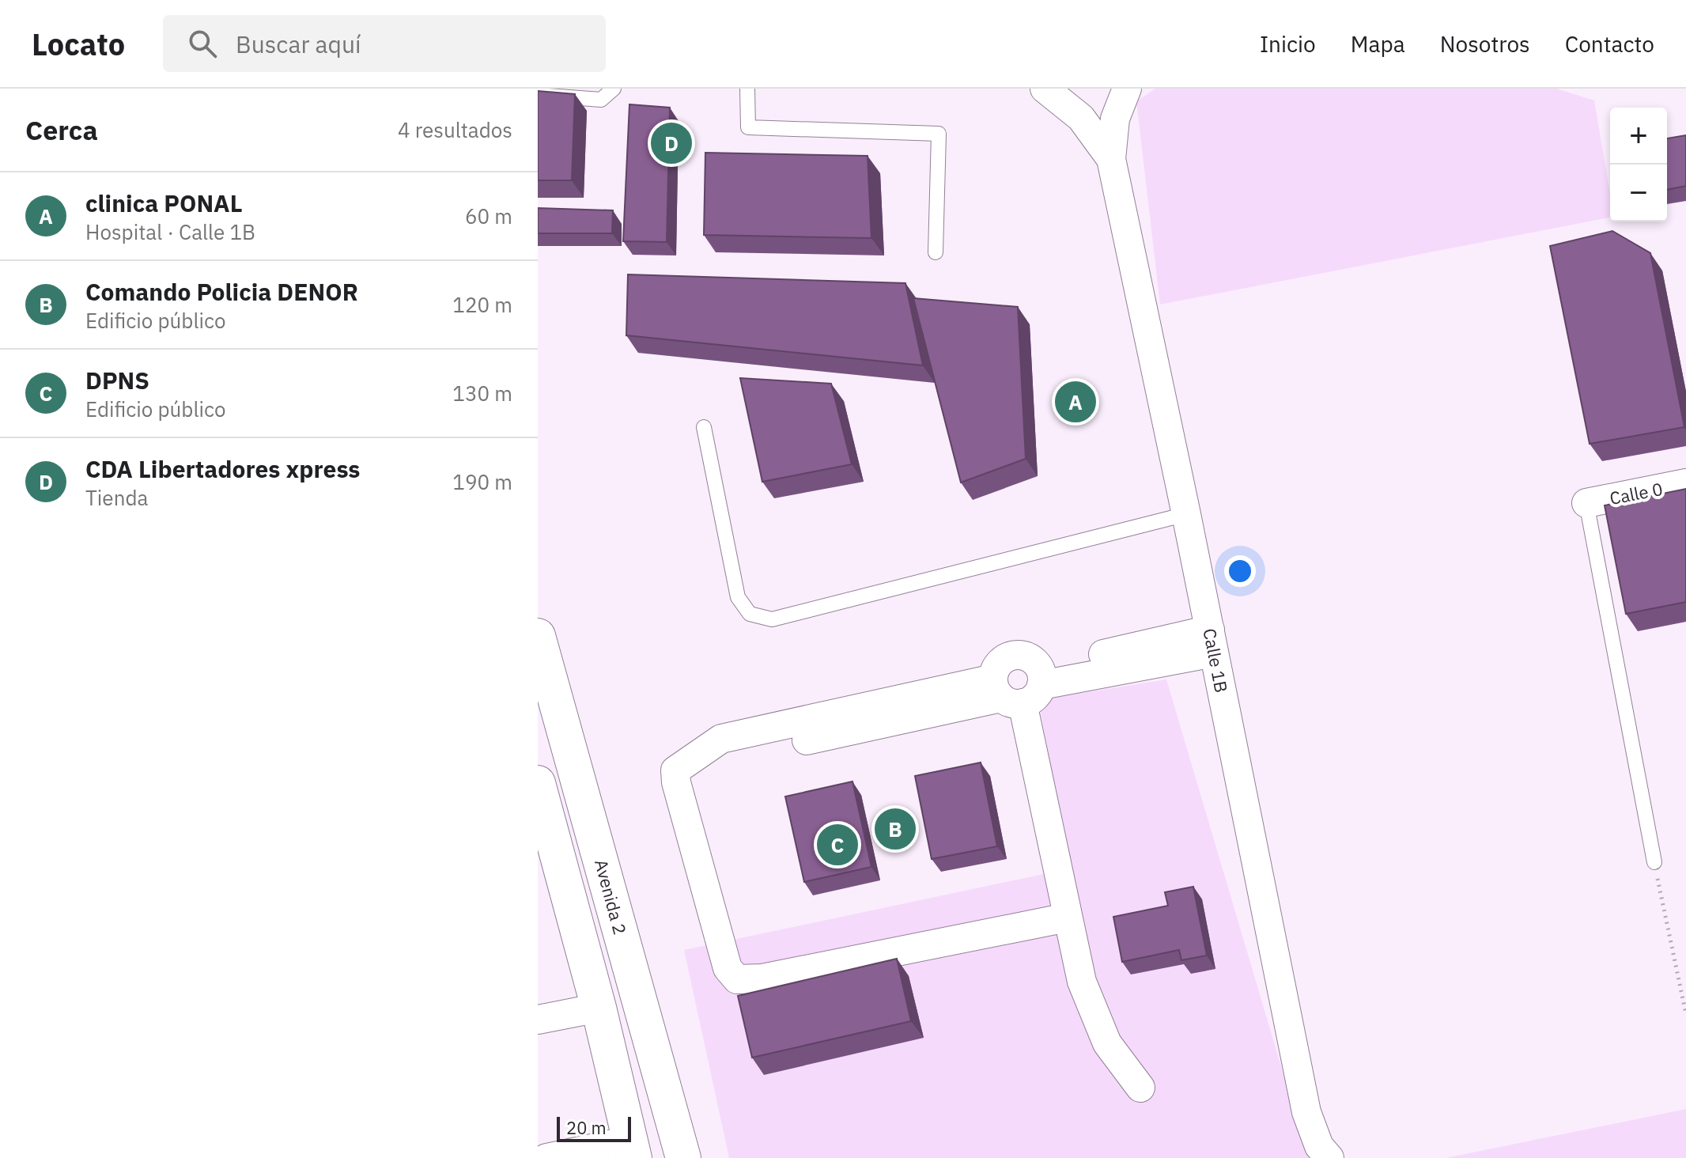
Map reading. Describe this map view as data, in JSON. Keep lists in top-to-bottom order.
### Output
{
  "streets": {
    "street": ["Calle 0", "Calle 1B", "Avenida 2"]
  },
  "scale_bar": "20 m",
  "page": {
    "header": "Locato",
    "search": "Buscar aquí",
    "nav": [
      "Inicio",
      "Mapa",
      "Nosotros",
      "Contacto"
    ],
    "heading": ["Cerca", "4 resultados"],
    "map_buttons": ["+", "−"],
    "pins": [
      "D",
      "A",
      "B",
      "C"
    ],
    "list": [
      {
        "mark": "A",
        "name": "clinica PONAL",
        "note": "Hospital · Calle 1B",
        "value": "60 m"
      },
      {
        "mark": "B",
        "name": "Comando Policia DENOR",
        "note": "Edificio público",
        "value": "120 m"
      },
      {
        "mark": "C",
        "name": "DPNS",
        "note": "Edificio público",
        "value": "130 m"
      },
      {
        "mark": "D",
        "name": "CDA Libertadores xpress",
        "note": "Tienda",
        "value": "190 m"
      }
    ],
    "scale": "20 m"
  }
}
